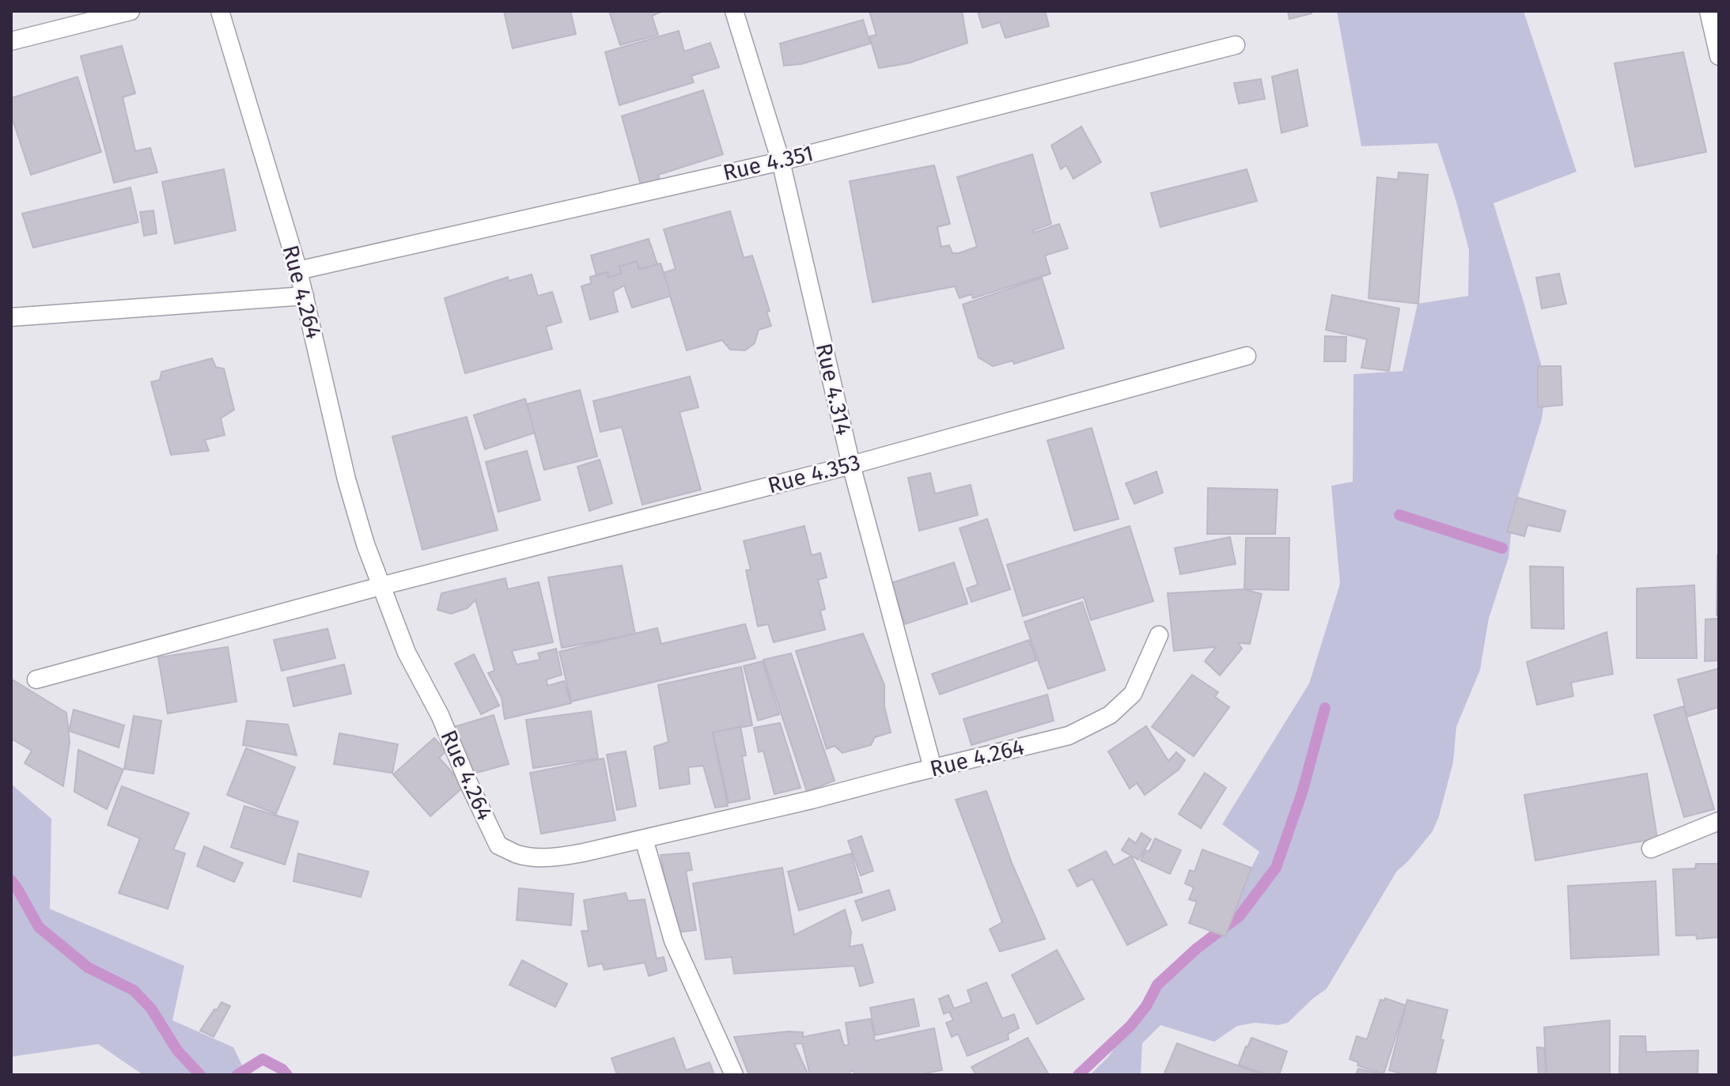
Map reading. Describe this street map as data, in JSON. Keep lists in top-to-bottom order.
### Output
{
  "streets": {
    "street": [
      "Rue 4.351",
      "Rue 4.264",
      "Rue 4.314",
      "Rue 4.353"
    ]
  },
  "crossings": [
    ["Rue 4.351", "Rue 4.264"],
    ["Rue 4.351", "Rue 4.314"],
    ["Rue 4.264", "Rue 4.314"],
    ["Rue 4.264", "Rue 4.353"],
    ["Rue 4.314", "Rue 4.353"]
  ]
}
